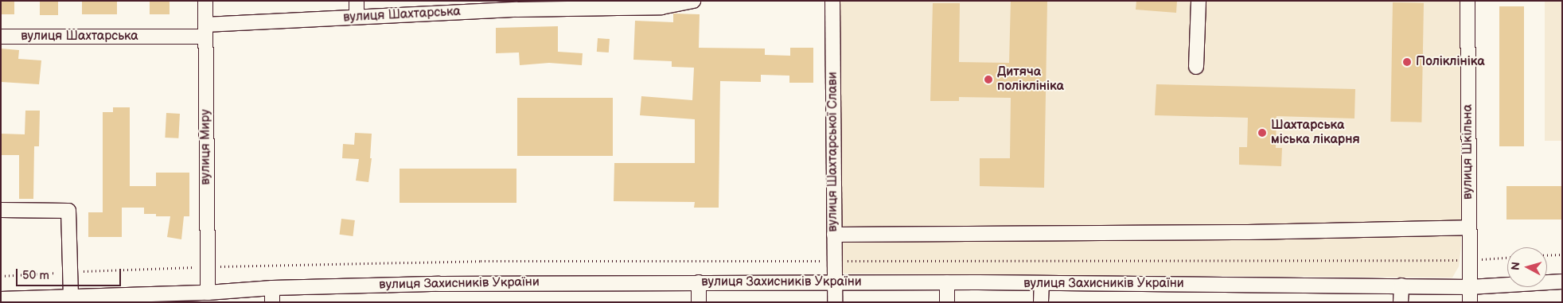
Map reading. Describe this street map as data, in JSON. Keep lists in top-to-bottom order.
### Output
{
  "streets": {
    "street": [
      "вулиця Шахтарська",
      "вулиця Миру",
      "вулиця Шахтарської Слави",
      "вулиця Шкільна",
      "вулиця Захисників України"
    ]
  },
  "crossings": [
    ["вулиця Шахтарська", "вулиця Миру"],
    ["вулиця Миру", "вулиця Захисників України"],
    ["вулиця Шахтарської Слави", "вулиця Захисників України"],
    ["вулиця Шкільна", "вулиця Захисників України"]
  ],
  "places": ["Поліклініка", "Дитяча поліклініка", "Шахтарська міська лікарня"],
  "scale_bar": "50 m",
  "north": "left"
}
